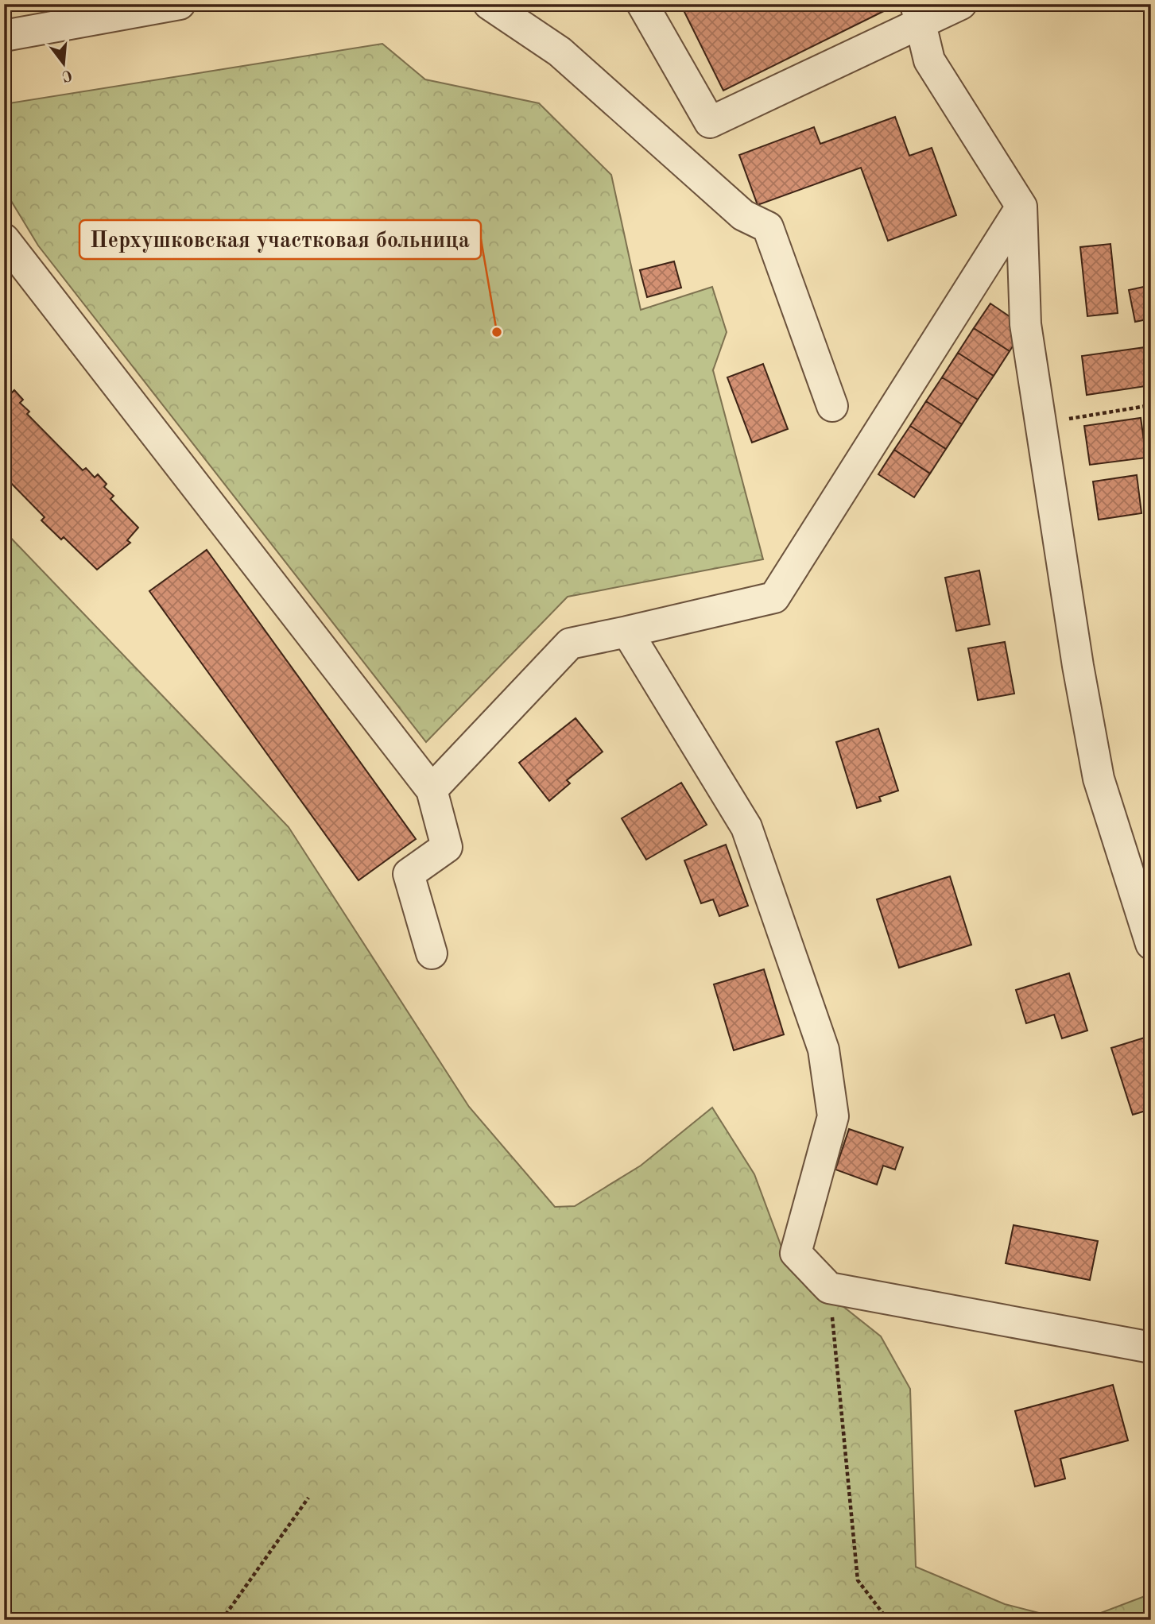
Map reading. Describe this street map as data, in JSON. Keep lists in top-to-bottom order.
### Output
{
  "places": ["Перхушковская участковая больница"],
  "north": "bottom"
}
